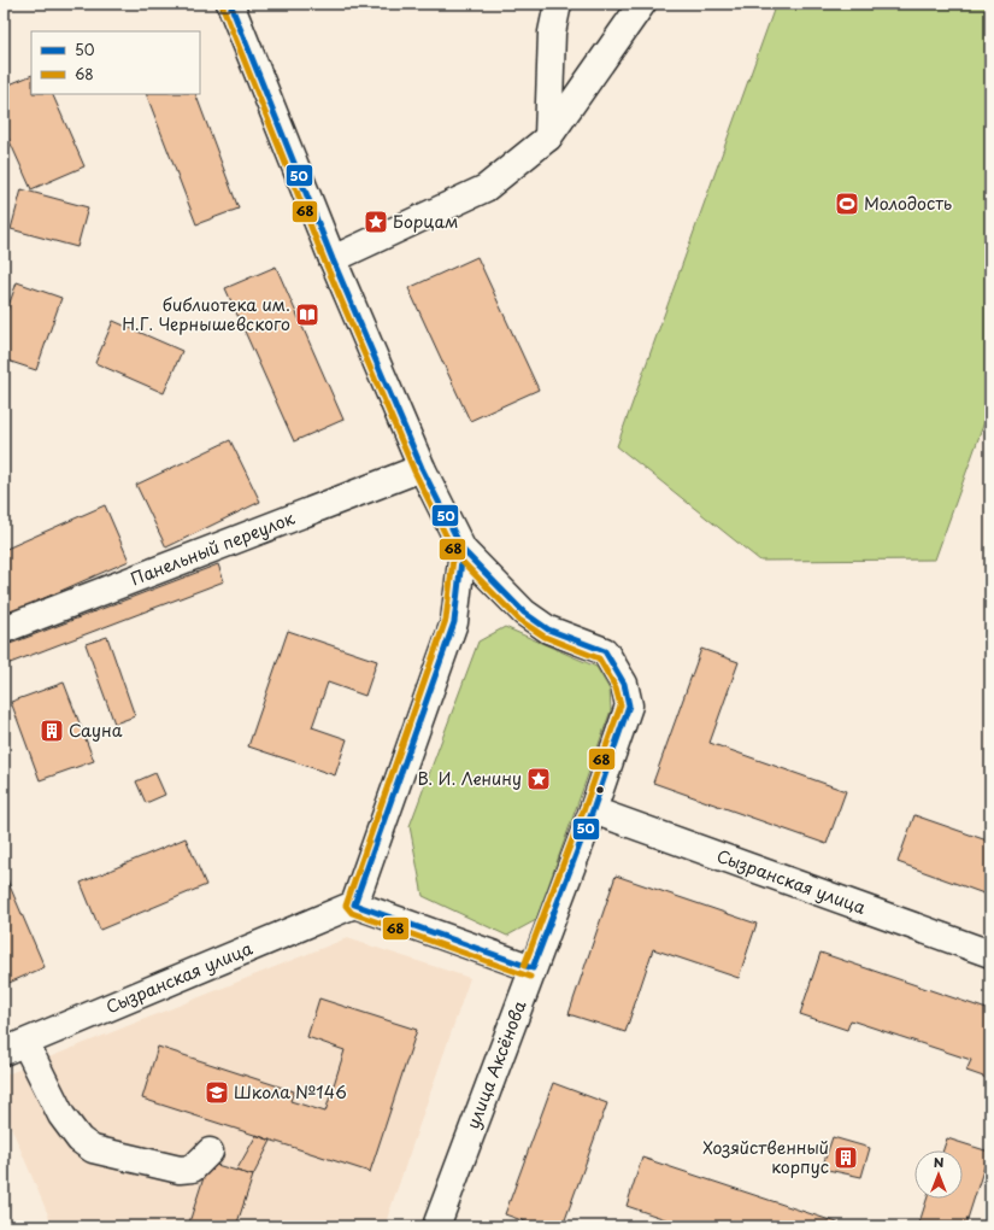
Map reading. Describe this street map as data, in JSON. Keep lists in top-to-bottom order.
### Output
{
  "streets": {
    "street": ["Панельный переулок", "Сызранская улица", "улица Аксёнова"]
  },
  "crossings": [
    ["Панельный переулок", "улица Аксёнова"],
    ["Сызранская улица", "улица Аксёнова"]
  ],
  "places": {
    "sports": ["Молодость"],
    "place": ["Борцам", "В. И. Ленину"],
    "library": ["библиотека им. Н.Г. Чернышевского"],
    "building": ["Сауна", "Хозяйственный корпус"],
    "school or university": ["Школа №146"]
  },
  "lines": ["transit line 50", "transit line 68"],
  "legend": ["50", "68"],
  "north": "top"
}
